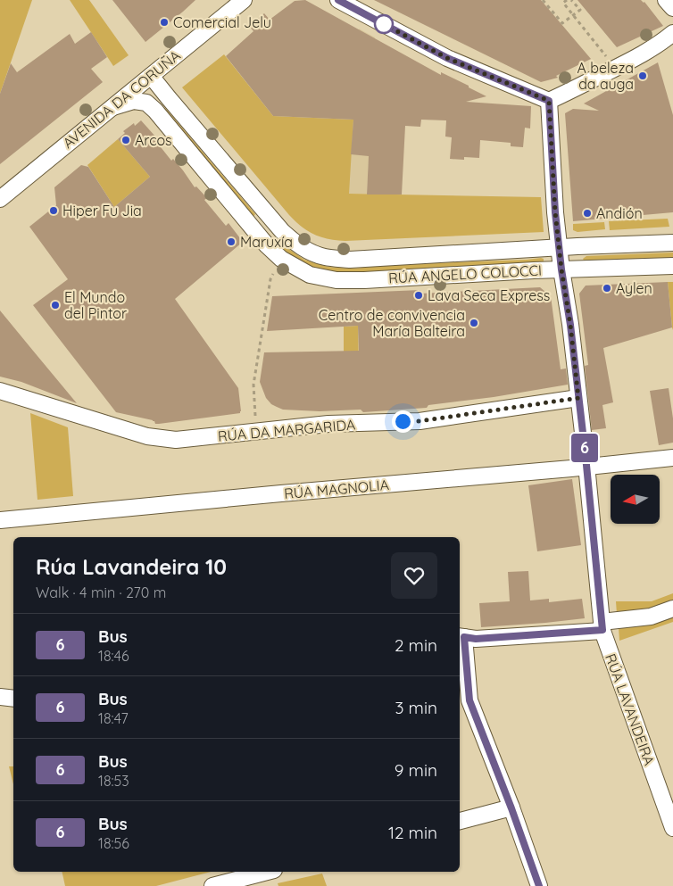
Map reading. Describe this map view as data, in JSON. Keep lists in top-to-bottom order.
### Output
{
  "streets": {
    "street": [
      "AVENIDA DA CORUÑA",
      "RÚA ANGELO COLOCCI",
      "RÚA DA MARGARIDA",
      "RÚA MAGNOLIA",
      "RÚA LAVANDEIRA"
    ]
  },
  "crossings": [
    ["AVENIDA DA CORUÑA", "RÚA ANGELO COLOCCI"],
    ["RÚA ANGELO COLOCCI", "RÚA LAVANDEIRA"],
    ["RÚA DA MARGARIDA", "RÚA LAVANDEIRA"],
    ["RÚA MAGNOLIA", "RÚA LAVANDEIRA"]
  ],
  "places": [
    "Comercial Jelu",
    "A beleza da auga",
    "Arcos",
    "Hiper Fu Jia",
    "Andión",
    "Maruxía",
    "Aylen",
    "Lava Seca Express",
    "El Mundo del Pintor",
    "Centro de convivencia María Balteira"
  ],
  "lines": ["bus line 6"],
  "north": "left",
  "page": {
    "on_map": "6",
    "heading": ["Rúa Lavandeira 10", "Walk · 4 min · 270 m"],
    "list": [
      {
        "mark": "6",
        "name": "Bus",
        "note": "18:46",
        "value": "2 min"
      },
      {
        "mark": "6",
        "name": "Bus",
        "note": "18:47",
        "value": "3 min"
      },
      {
        "mark": "6",
        "name": "Bus",
        "note": "18:53",
        "value": "9 min"
      },
      {
        "mark": "6",
        "name": "Bus",
        "note": "18:56",
        "value": "12 min"
      }
    ]
  }
}
